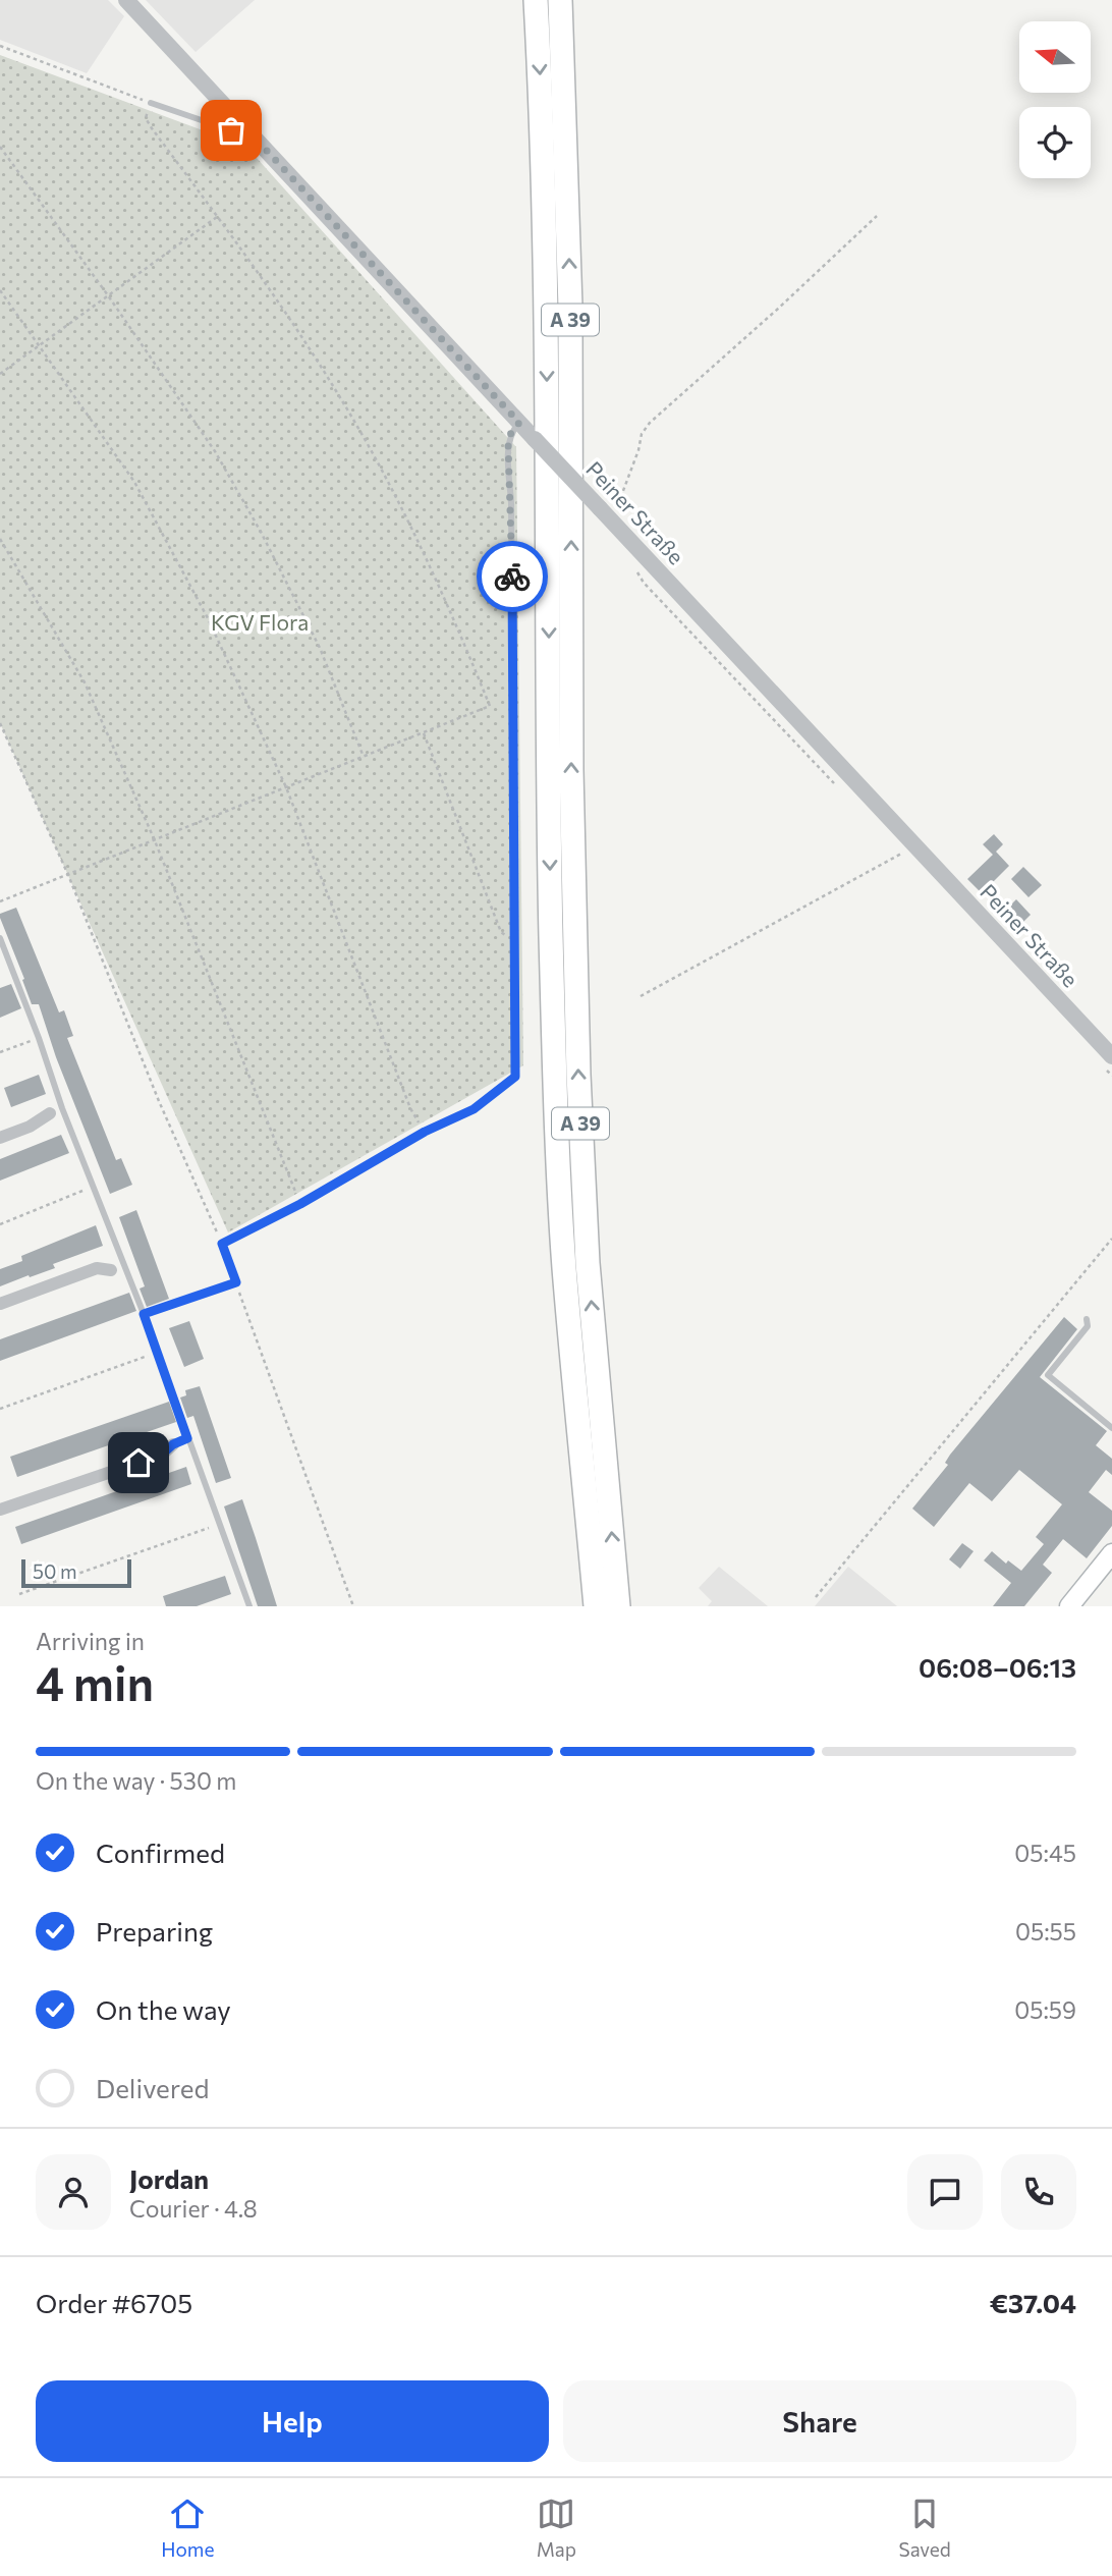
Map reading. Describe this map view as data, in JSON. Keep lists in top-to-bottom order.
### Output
{
  "streets": {
    "highway": ["A 39"],
    "street": ["Peiner Straße"]
  },
  "parks": ["KGV Flora"],
  "scale_bar": "50 m",
  "north": "left",
  "page": {
    "scale": "50 m",
    "heading": ["4 min", "Arriving in", "06:08–06:13"],
    "panel": [
      "Jordan",
      "Courier · 4.8",
      "Order #6705",
      "€37.04"
    ],
    "bar": "On the way · 530 m",
    "list": [
      ["Confirmed", "05:45"],
      ["Preparing", "05:55"],
      ["On the way", "05:59"],
      "Delivered"
    ],
    "buttons": ["Help", "Share"],
    "tabs": ["Home", "Map", "Saved"]
  }
}
